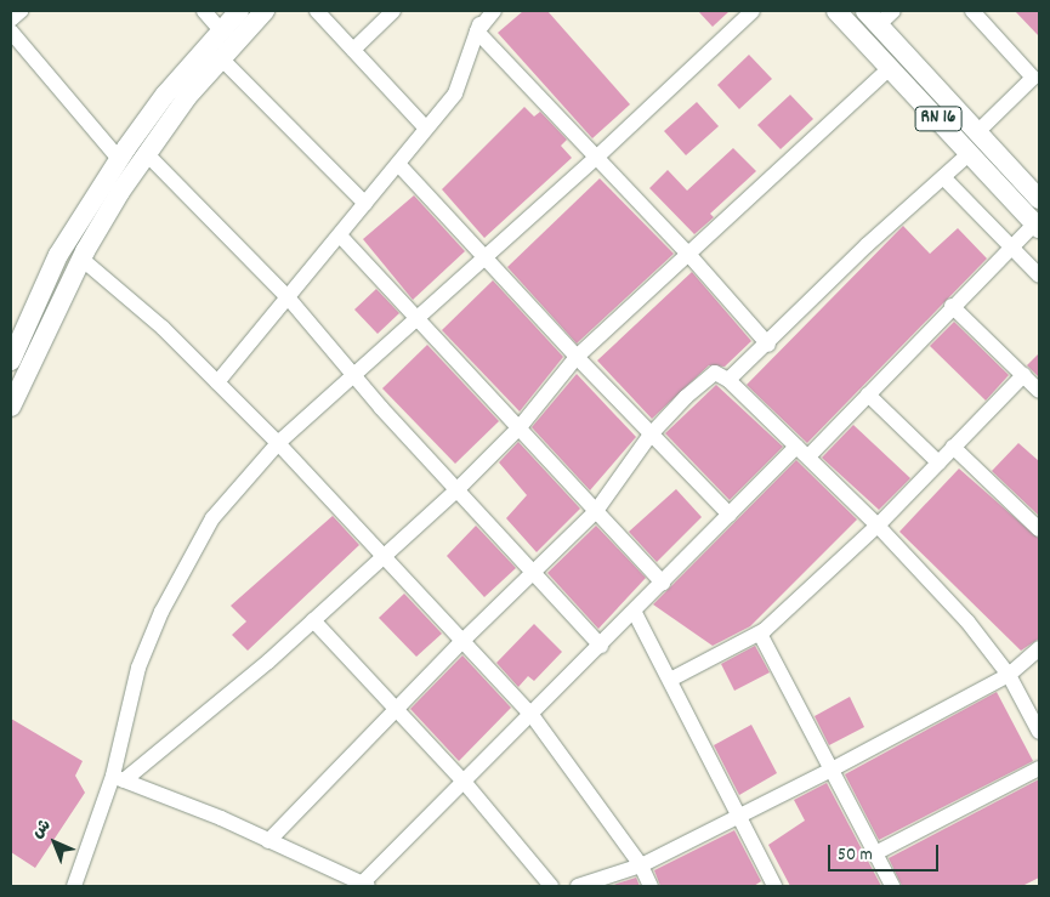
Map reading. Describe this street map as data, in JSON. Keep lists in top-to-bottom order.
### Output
{
  "streets": {
    "main road": ["RN 16"]
  },
  "scale_bar": "50 m",
  "north": "top left"
}
